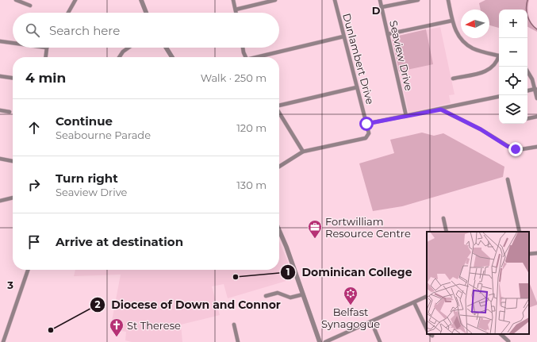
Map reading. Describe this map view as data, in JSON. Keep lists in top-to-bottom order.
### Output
{
  "streets": {
    "street": ["Seaview Drive", "Dunlambert Drive"]
  },
  "places": {
    "office": ["Fortwilliam Resource Centre"],
    "other": ["Dominican College", "Diocese of Down and Connor"],
    "synagogue": ["Belfast Synagogue"],
    "church": ["St Therese"]
  },
  "north": "left",
  "page": {
    "map_buttons": ["+", "−"],
    "search": "Search here",
    "heading": ["4 min", "Walk · 250 m"],
    "list": [
      ["Continue", "Seabourne Parade", "120 m"],
      ["Turn right", "Seaview Drive", "130 m"],
      "Arrive at destination"
    ]
  },
  "grid": {
    "columns": ["D"],
    "rows": ["3"]
  }
}
